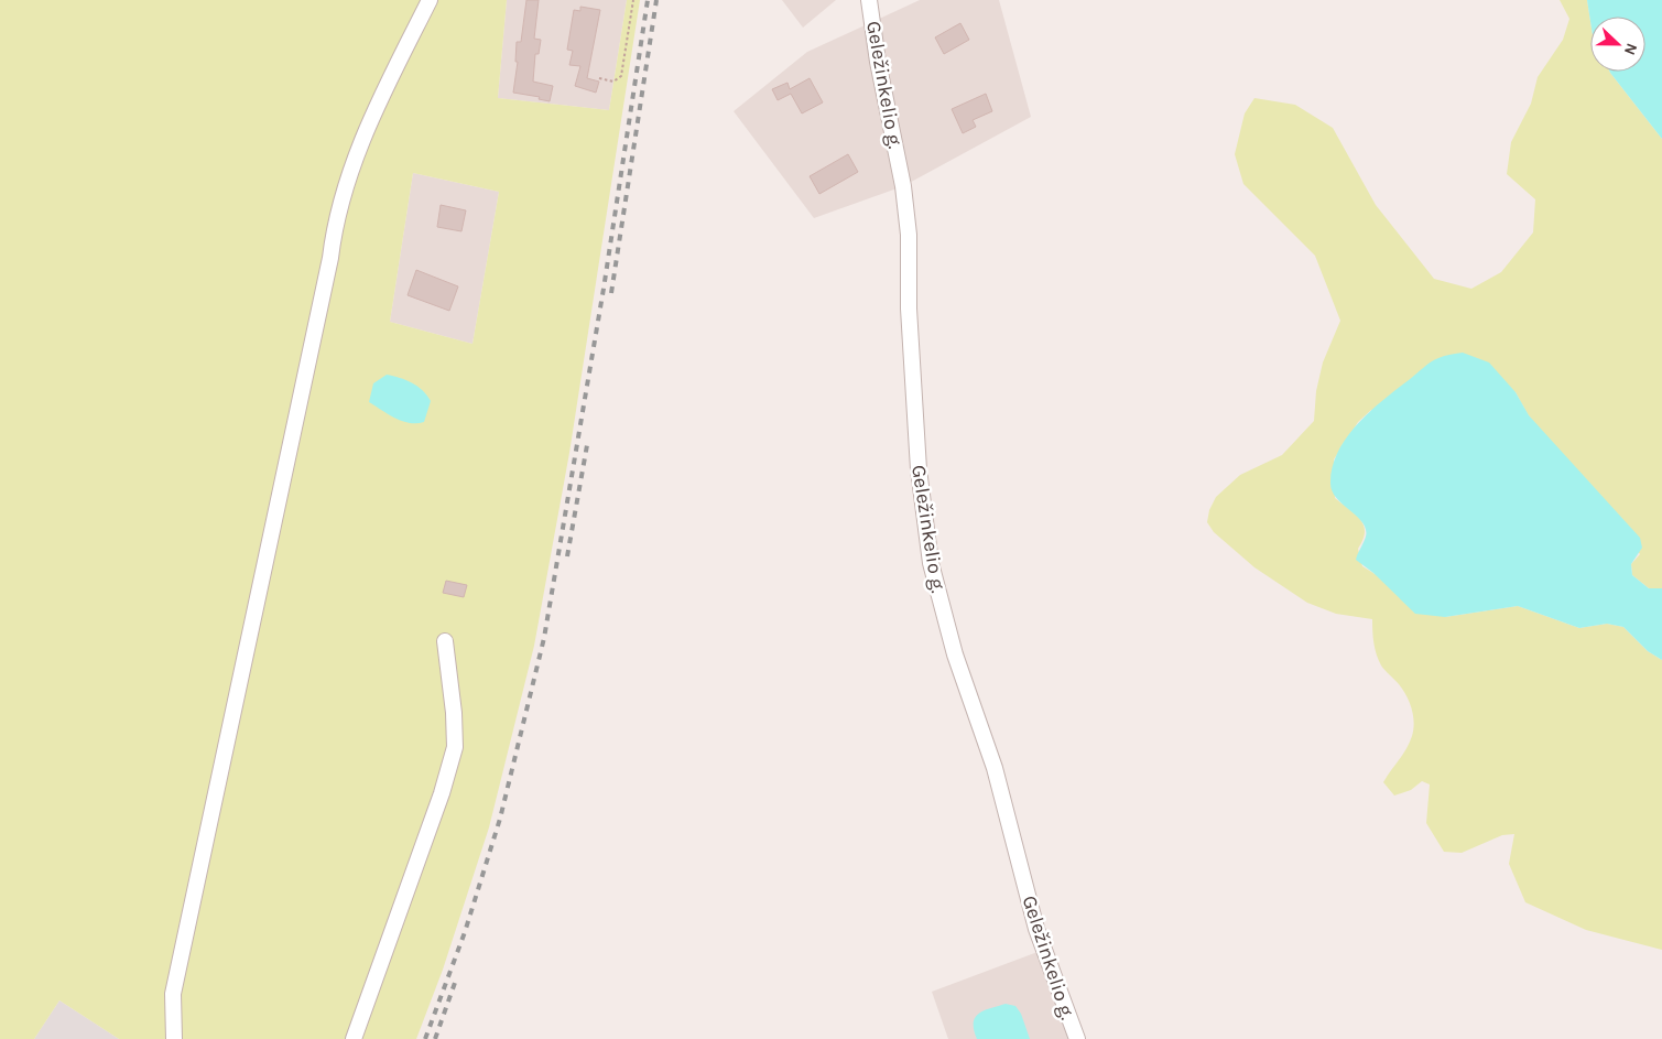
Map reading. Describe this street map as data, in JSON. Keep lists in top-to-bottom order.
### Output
{
  "streets": {
    "street": ["Geležinkelio g."]
  },
  "north": "right"
}
